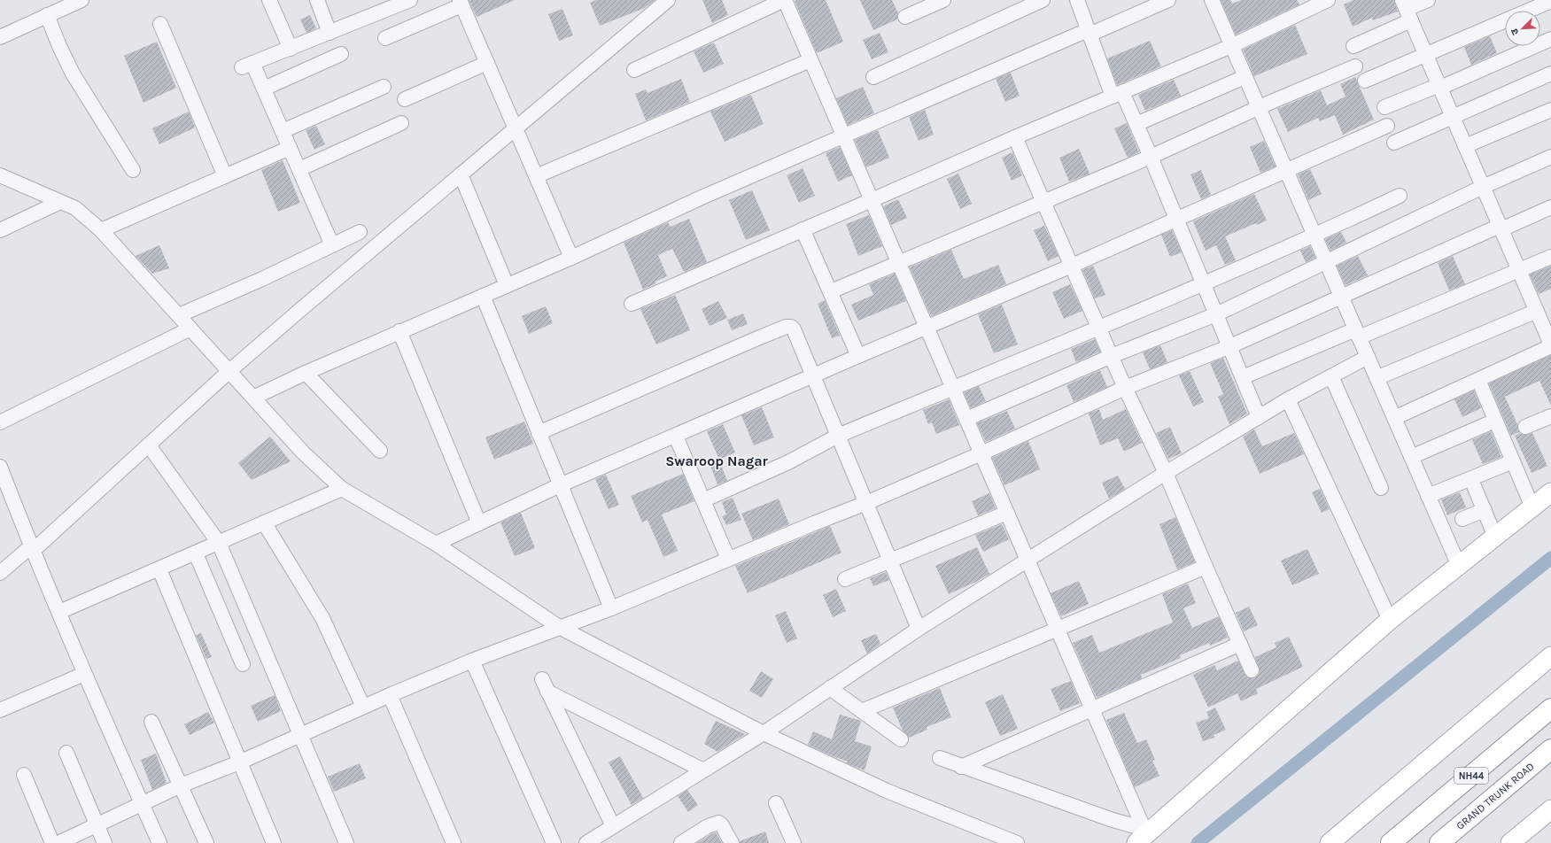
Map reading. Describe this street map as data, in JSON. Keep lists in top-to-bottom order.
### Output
{
  "streets": {
    "highway": ["NH44", "GRAND TRUNK ROAD"]
  },
  "districts": ["Swaroop Nagar"],
  "north": "bottom left"
}
